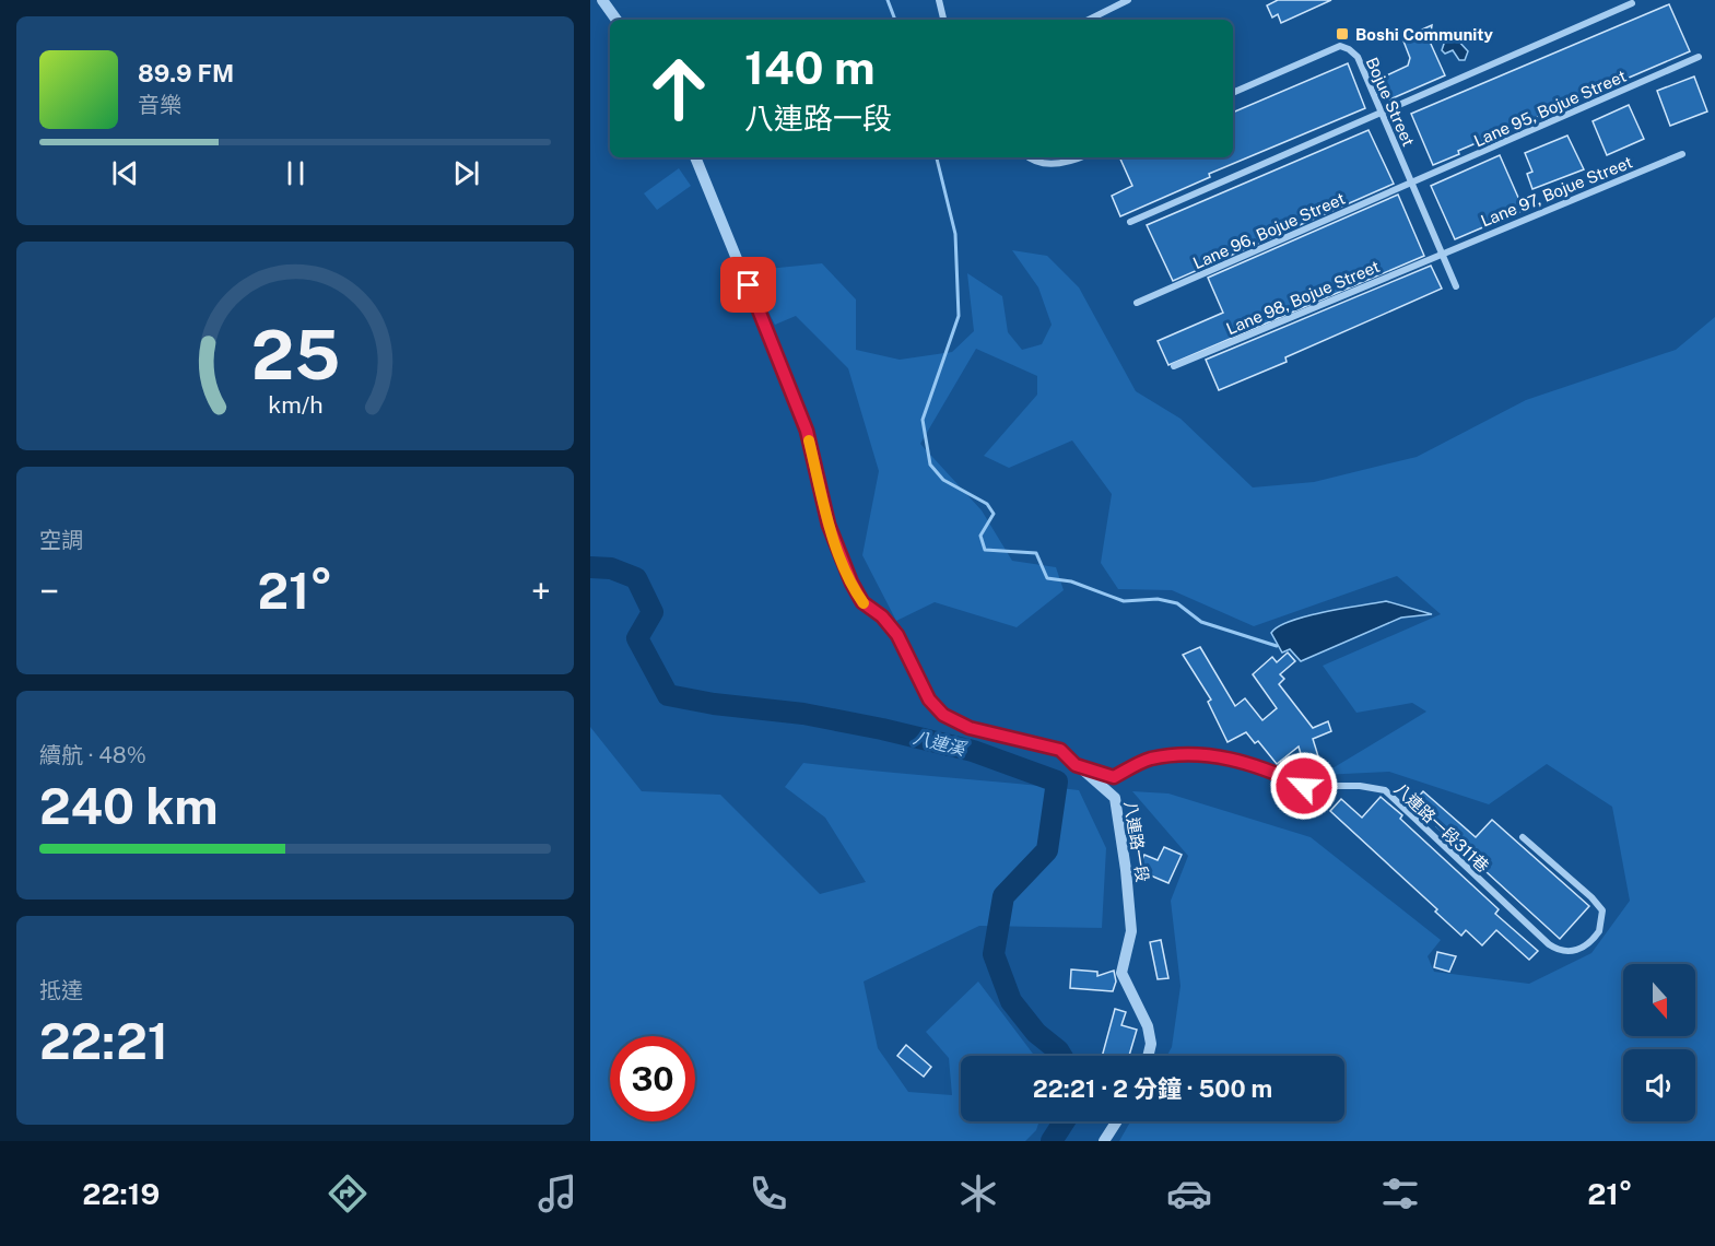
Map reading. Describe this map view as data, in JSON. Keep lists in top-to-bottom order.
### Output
{
  "streets": {
    "street": [
      "Bojue Street",
      "Lane 95, Bojue Street",
      "Lane 97, Bojue Street",
      "Lane 96, Bojue Street",
      "Lane 98, Bojue Street",
      "八連路一段311巷",
      "八連路一段"
    ]
  },
  "crossings": [
    ["Bojue Street", "Lane 95, Bojue Street"],
    ["Bojue Street", "Lane 97, Bojue Street"],
    ["Bojue Street", "Lane 96, Bojue Street"],
    ["Bojue Street", "Lane 98, Bojue Street"],
    ["Lane 95, Bojue Street", "Lane 96, Bojue Street"],
    ["Lane 97, Bojue Street", "Lane 98, Bojue Street"],
    ["八連路一段311巷", "八連路一段"]
  ],
  "water": ["八連溪"],
  "places": {
    "transit": ["Boshi Community"]
  },
  "north": "bottom",
  "page": {
    "turn": ["140 m", "八連路一段"],
    "song": ["89.9 FM", "音樂"],
    "tile": [
      "空調",
      ["續航 · 48%", "240 km"],
      ["抵達", "22:21"]
    ],
    "heat": ["−", "21°", "+"],
    "limit": "30",
    "trip": "22:21 · 2 分鐘 · 500 m",
    "tabs": ["22:19", "21°"],
    "gauge": ["25", "km/h"]
  }
}
